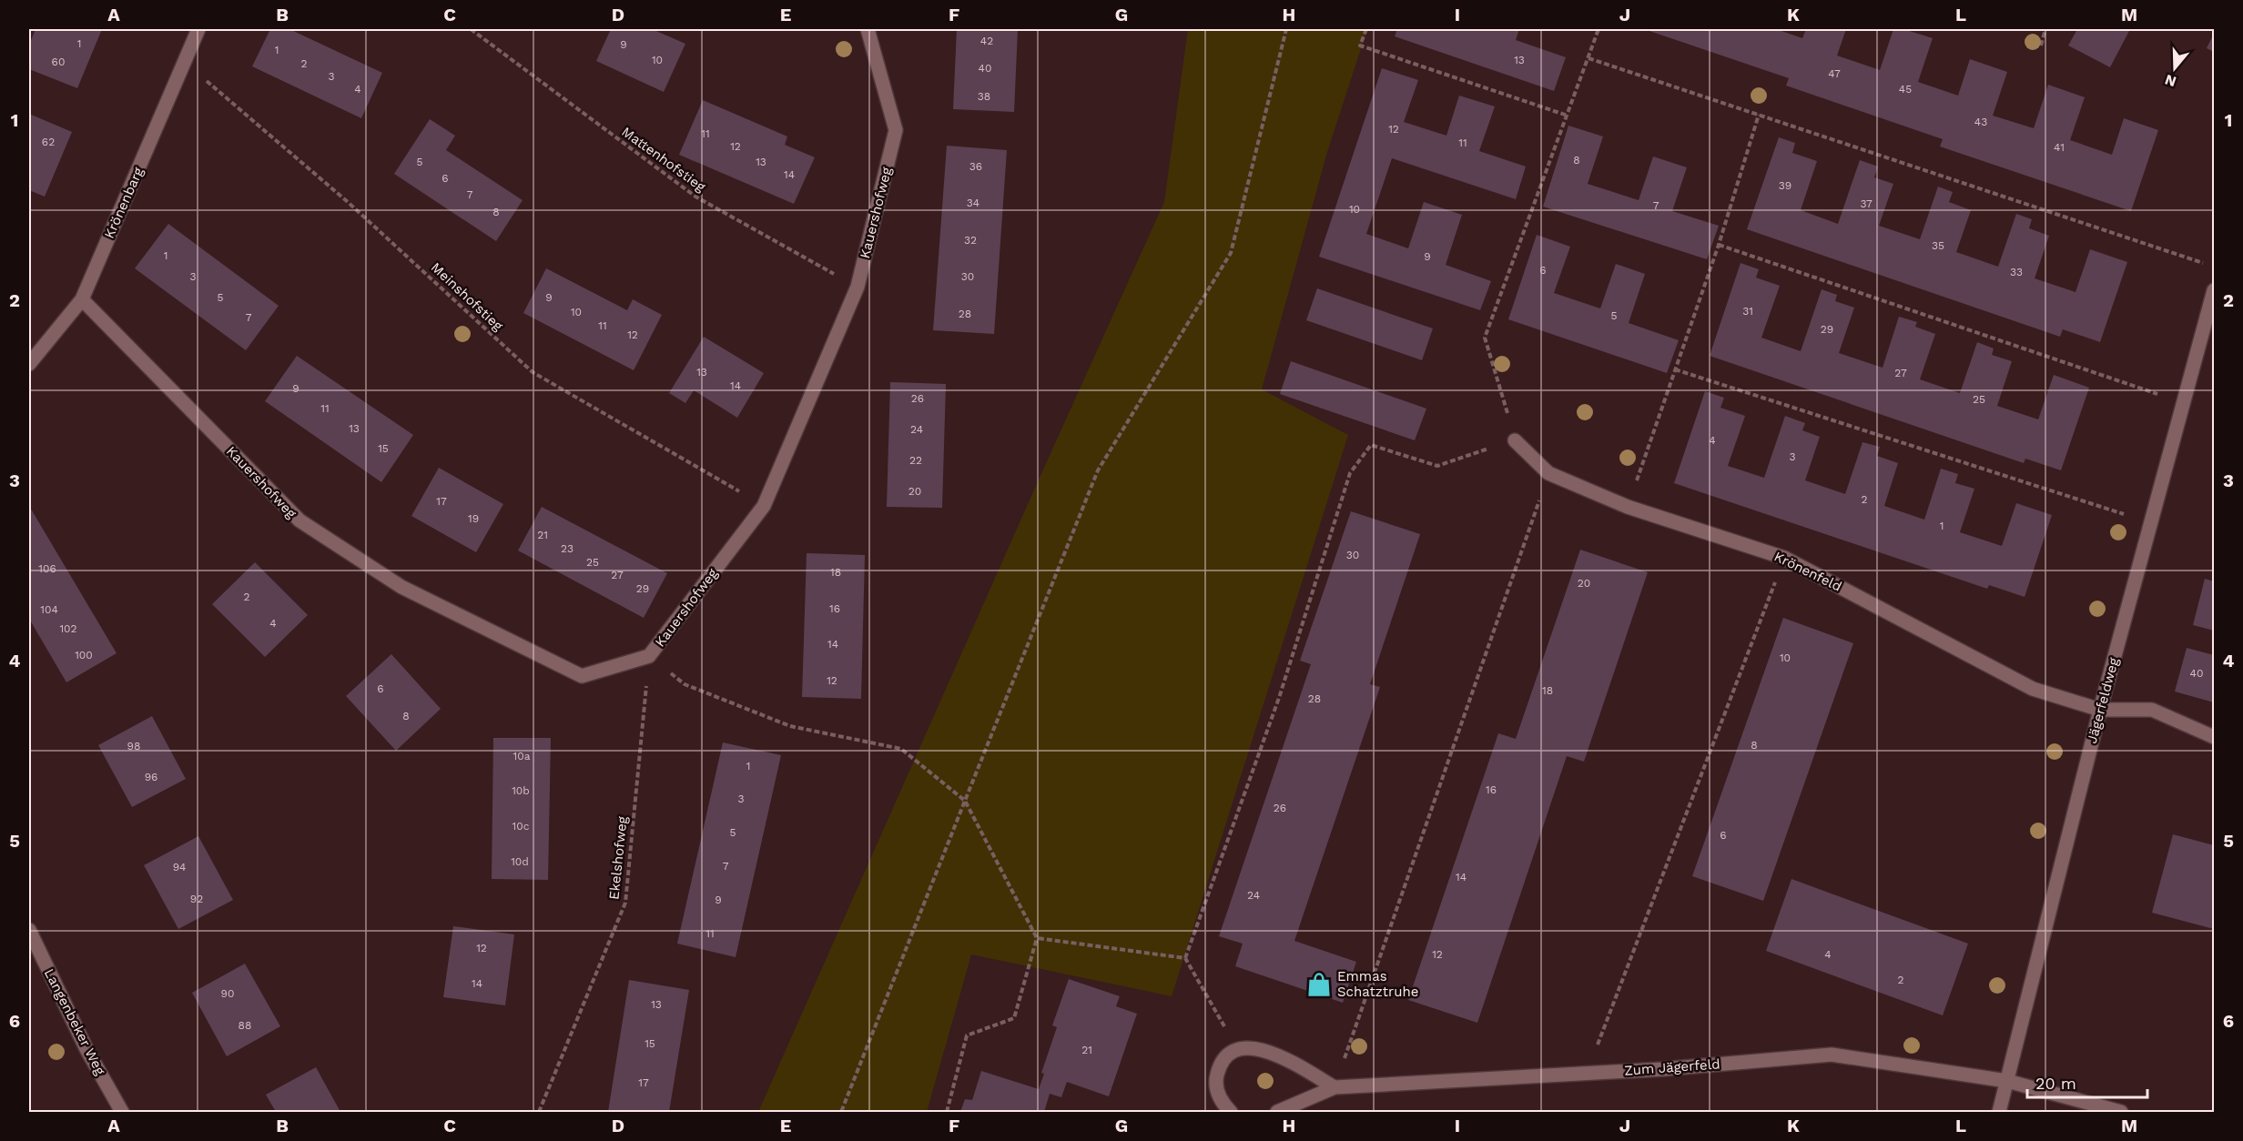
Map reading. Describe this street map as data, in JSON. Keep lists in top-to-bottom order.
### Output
{
  "streets": {
    "street": [
      "Krönenbarg",
      "Kauershofweg",
      "Krönenfeld",
      "Jägerfeldweg",
      "Langenbeker Weg",
      "Zum Jägerfeld"
    ],
    "path": ["Mattenhofstieg", "Meinshofstieg", "Ekelshofweg"]
  },
  "crossings": [
    ["Mattenhofstieg", "Kauershofweg"],
    ["Krönenbarg", "Kauershofweg"],
    ["Krönenbarg", "Meinshofstieg"],
    ["Kauershofweg", "Meinshofstieg"],
    ["Kauershofweg", "Ekelshofweg"],
    ["Krönenfeld", "Jägerfeldweg"],
    ["Jägerfeldweg", "Zum Jägerfeld"]
  ],
  "places": {
    "shop": ["Emmas Schatztruhe"]
  },
  "house_numbers": [
    "42",
    "1",
    "9",
    "1",
    "10",
    "13",
    "60",
    "2",
    "40",
    "47",
    "3",
    "4",
    "45",
    "38",
    "43",
    "12",
    "11",
    "62",
    "11",
    "12",
    "41",
    "8",
    "5",
    "13",
    "36",
    "14",
    "6",
    "39",
    "7",
    "34",
    "37",
    "7",
    "10",
    "8",
    "32",
    "35",
    "1",
    "9",
    "6",
    "33",
    "3",
    "30",
    "5",
    "9",
    "31",
    "10",
    "28",
    "5",
    "7",
    "11",
    "29",
    "12",
    "13",
    "27",
    "14",
    "9",
    "26",
    "25",
    "11",
    "13",
    "24",
    "4",
    "15",
    "3",
    "22",
    "20",
    "2",
    "17",
    "19",
    "1",
    "21",
    "23",
    "30",
    "25",
    "106",
    "18",
    "27",
    "20",
    "29",
    "2",
    "16",
    "104",
    "4",
    "102",
    "14",
    "100",
    "10",
    "40",
    "12",
    "6",
    "18",
    "28",
    "8",
    "8",
    "98",
    "10a",
    "1",
    "96",
    "16",
    "10b",
    "3",
    "26",
    "10c",
    "5",
    "6",
    "10d",
    "7",
    "94",
    "14",
    "24",
    "92",
    "9",
    "11",
    "12",
    "12",
    "4",
    "2",
    "14",
    "90",
    "13",
    "88",
    "15",
    "21",
    "17"
  ],
  "scale_bar": "20 m",
  "north": "bottom",
  "grid": {
    "columns": [
      "A",
      "B",
      "C",
      "D",
      "E",
      "F",
      "G",
      "H",
      "I",
      "J",
      "K",
      "L",
      "M"
    ],
    "rows": [
      "1",
      "2",
      "3",
      "4",
      "5",
      "6"
    ]
  }
}
